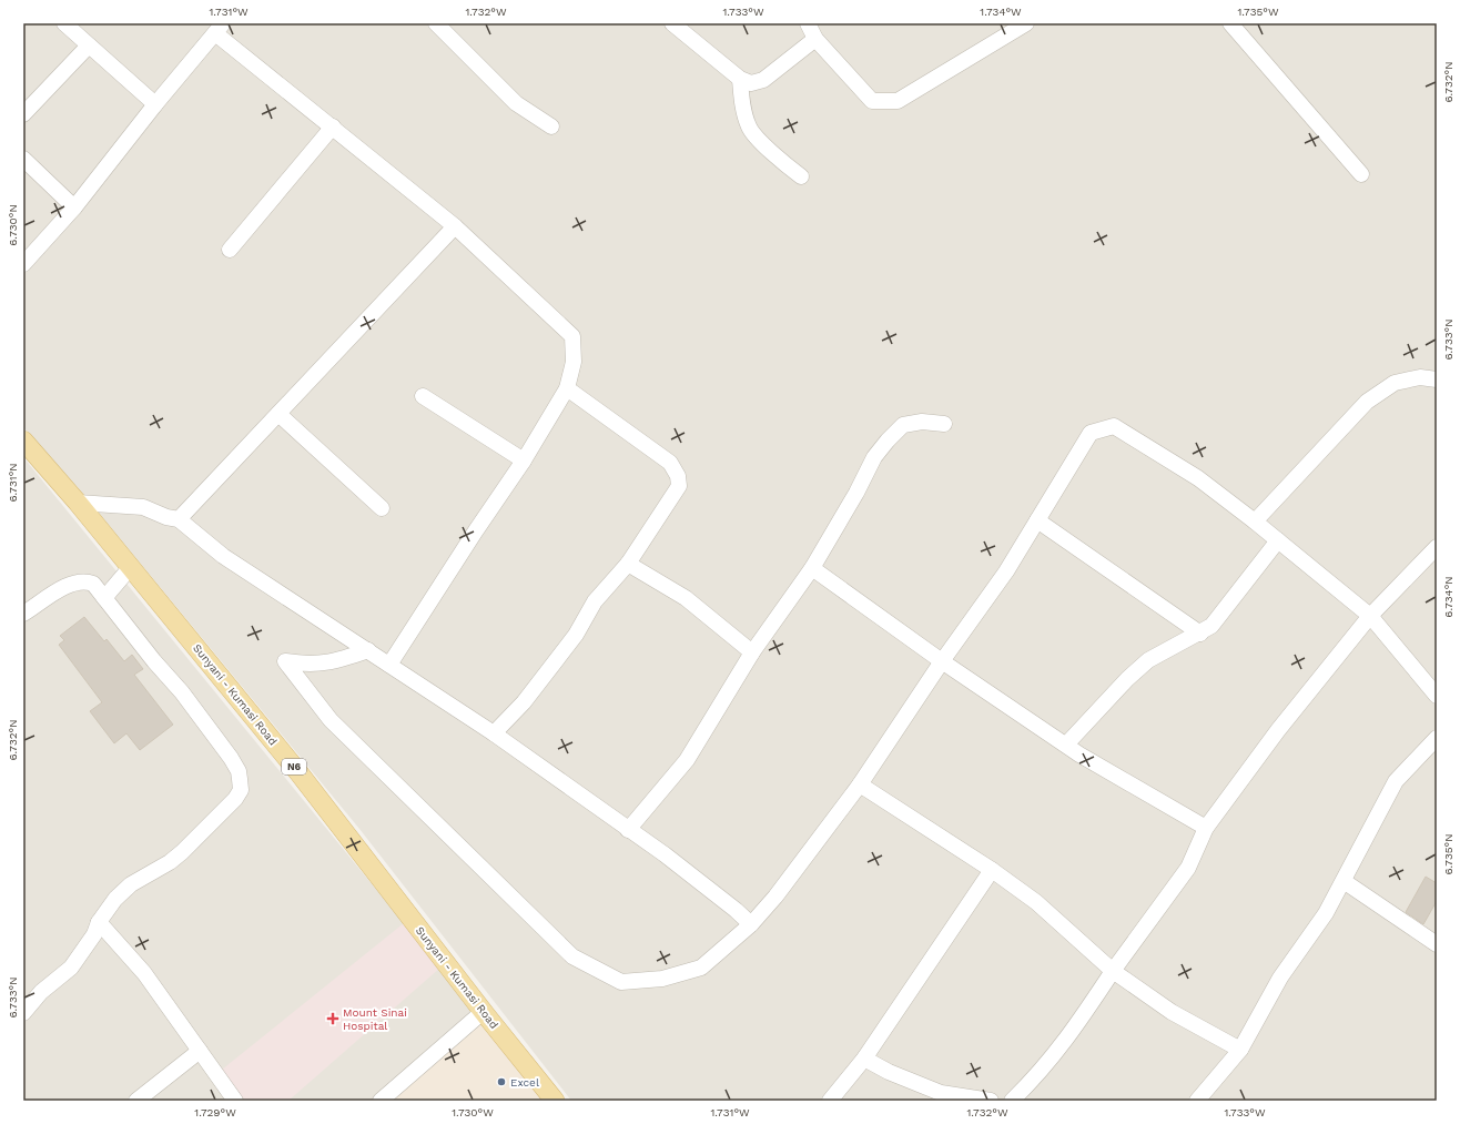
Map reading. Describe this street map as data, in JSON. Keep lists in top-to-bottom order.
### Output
{
  "streets": {
    "main road": ["Sunyani - Kumasi Road", "N6"]
  },
  "places": {
    "health": ["Mount Sinai Hospital"],
    "other": ["Excel"]
  },
  "coordinates": [
    "1.731°W",
    "1.732°W",
    "1.733°W",
    "1.734°W",
    "1.735°W",
    "6.732°N",
    "6.730°N",
    "6.733°N",
    "6.731°N",
    "6.734°N",
    "6.735°N",
    "1.729°W",
    "1.730°W"
  ]
}
